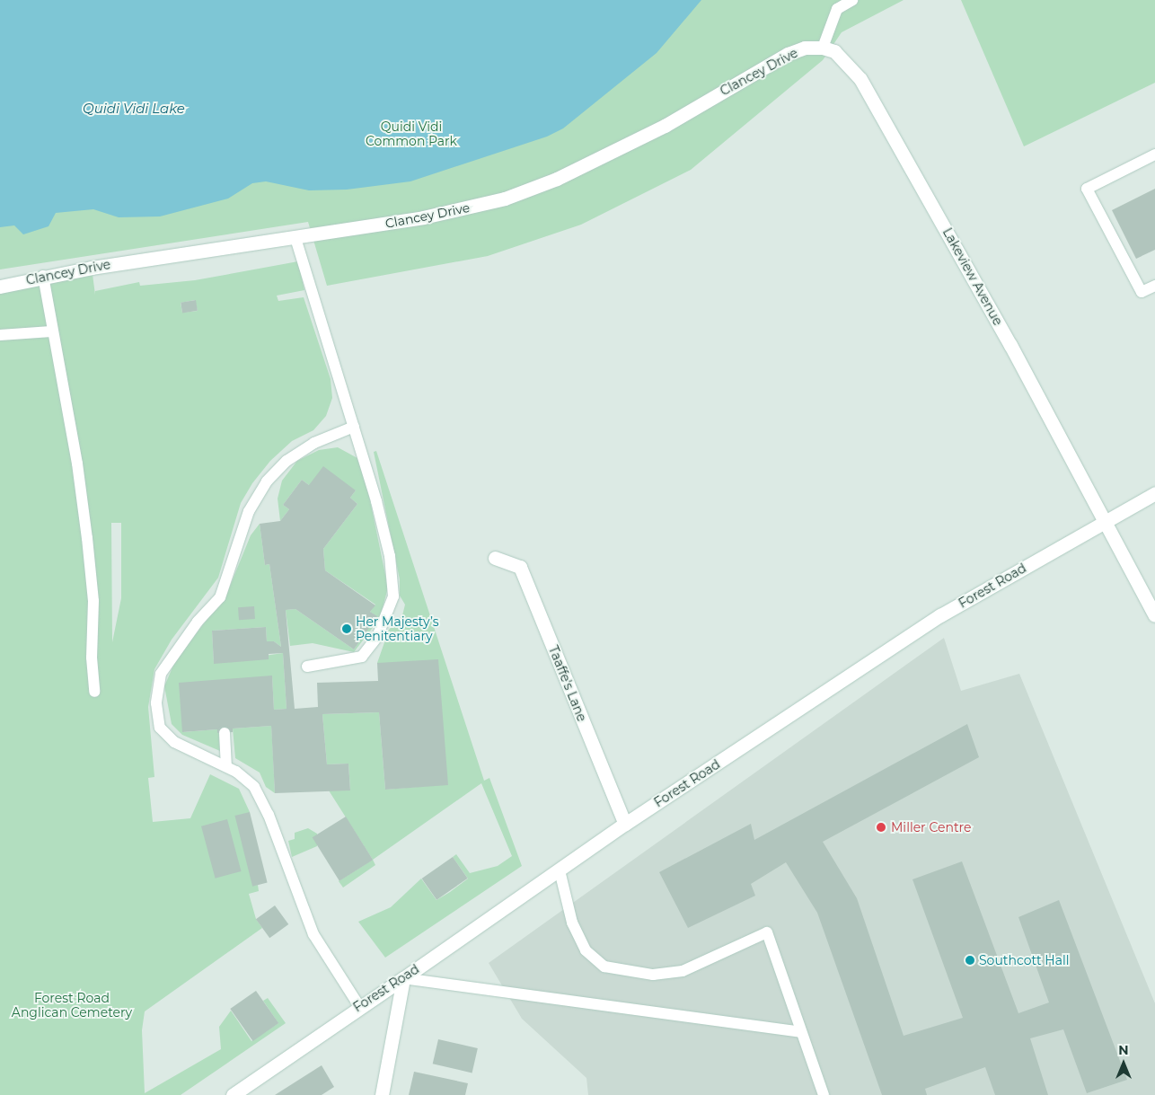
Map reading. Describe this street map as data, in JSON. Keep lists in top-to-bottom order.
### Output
{
  "streets": {
    "street": [
      "Clancey Drive",
      "Lakeview Avenue",
      "Forest Road",
      "Taaffe's Lane"
    ]
  },
  "crossings": [
    ["Clancey Drive", "Lakeview Avenue"],
    ["Lakeview Avenue", "Forest Road"],
    ["Forest Road", "Taaffe's Lane"]
  ],
  "water": ["Quidi Vidi Lake"],
  "parks": ["Quidi Vidi Common Park", "Forest Road Anglican Cemetery"],
  "places": ["Her Majesty’s Penitentiary", "Miller Centre", "Southcott Hall"],
  "north": "top"
}
